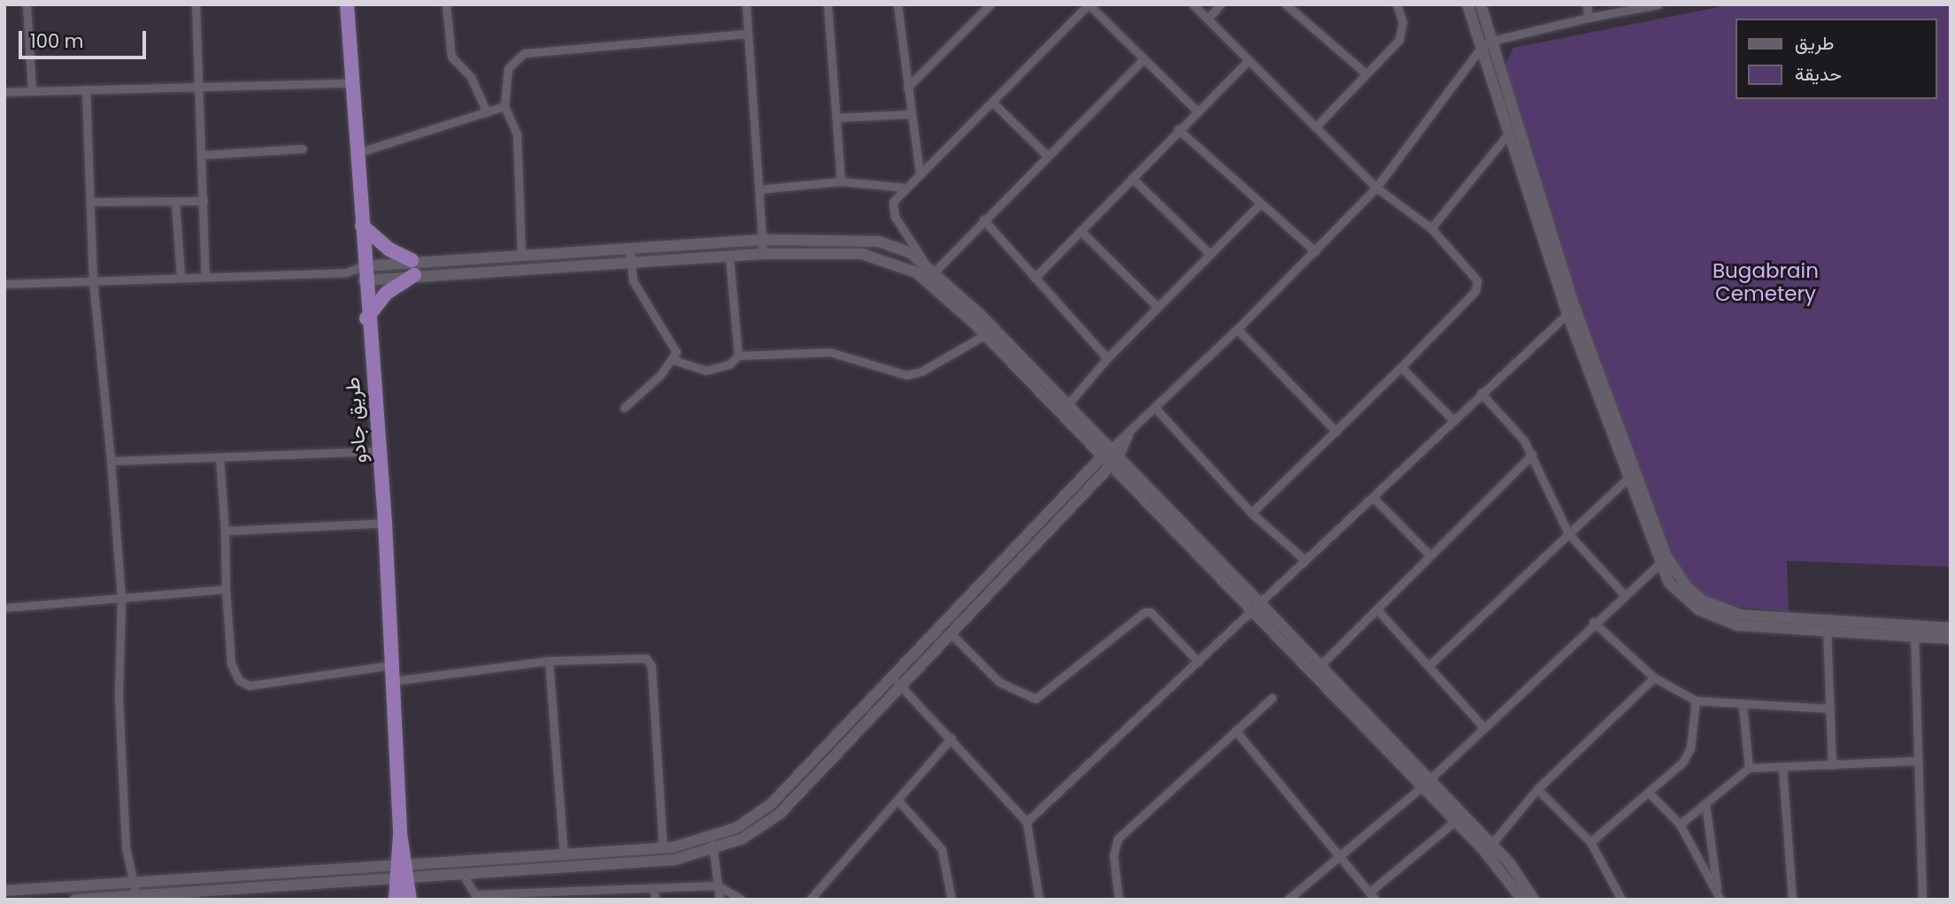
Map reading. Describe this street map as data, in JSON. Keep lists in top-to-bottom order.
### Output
{
  "streets": {
    "highway": ["طريق جادو"]
  },
  "parks": ["Bugabrain Cemetery"],
  "legend": ["طريق", "حديقة"],
  "scale_bar": "100 m"
}
